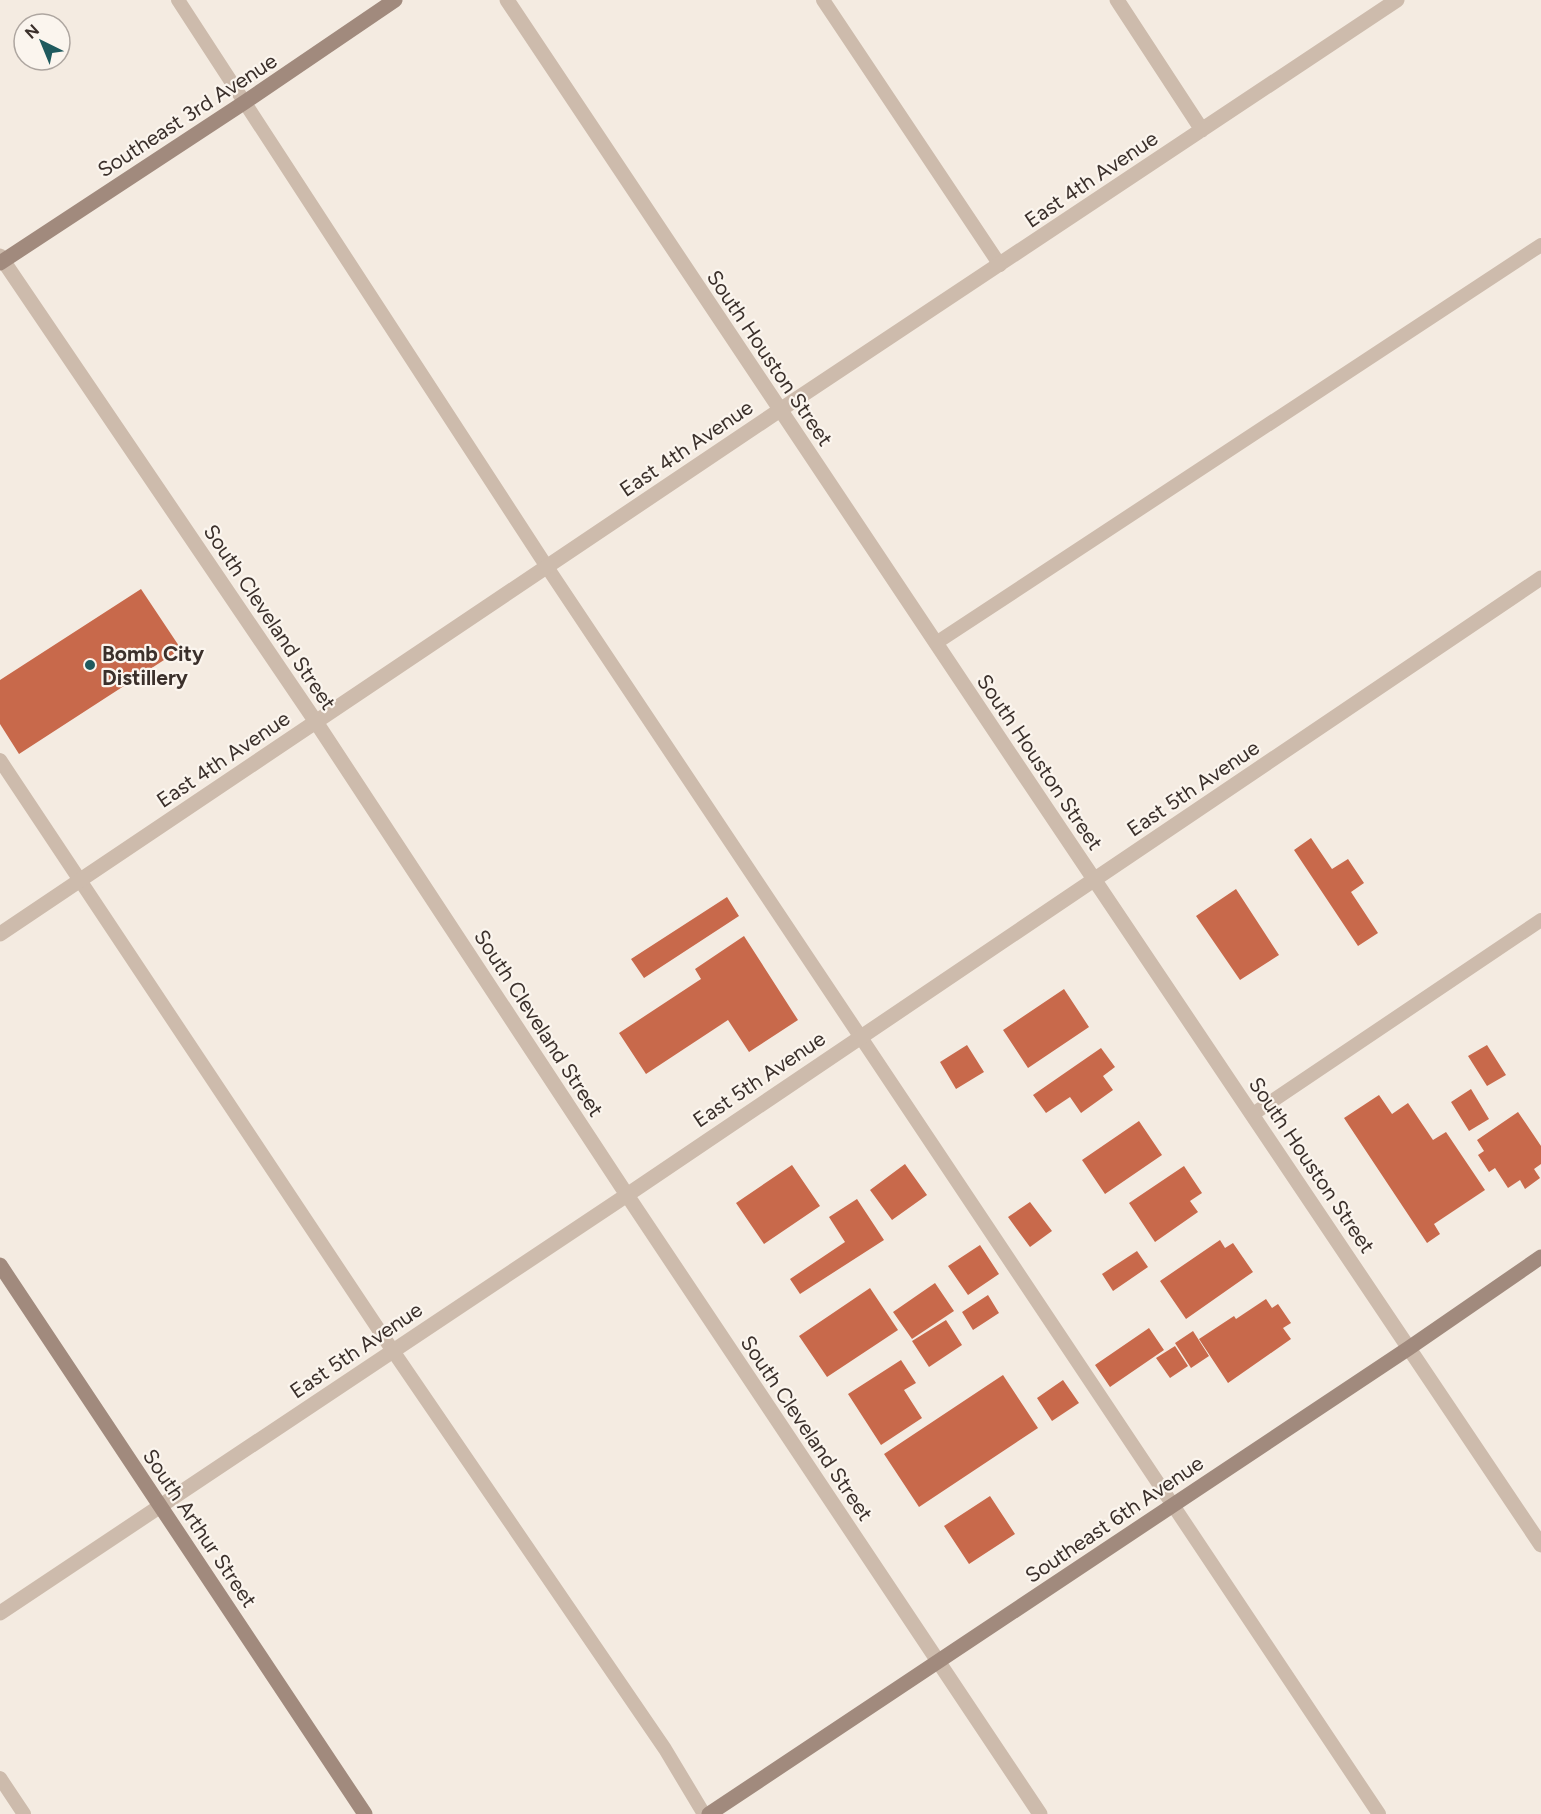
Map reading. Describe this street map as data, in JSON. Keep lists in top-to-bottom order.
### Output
{
  "streets": {
    "main road": ["Southeast 3rd Avenue", "Southeast 6th Avenue", "South Arthur Street"],
    "street": [
      "East 4th Avenue",
      "South Houston Street",
      "South Cleveland Street",
      "East 5th Avenue"
    ]
  },
  "crossings": [
    ["Southeast 3rd Avenue", "South Cleveland Street"],
    ["East 4th Avenue", "South Houston Street"],
    ["East 4th Avenue", "South Cleveland Street"],
    ["South Houston Street", "East 5th Avenue"],
    ["South Houston Street", "Southeast 6th Avenue"],
    ["South Cleveland Street", "East 5th Avenue"],
    ["South Cleveland Street", "Southeast 6th Avenue"],
    ["East 5th Avenue", "South Arthur Street"]
  ],
  "places": ["Bomb City Distillery"],
  "north": "top left"
}
